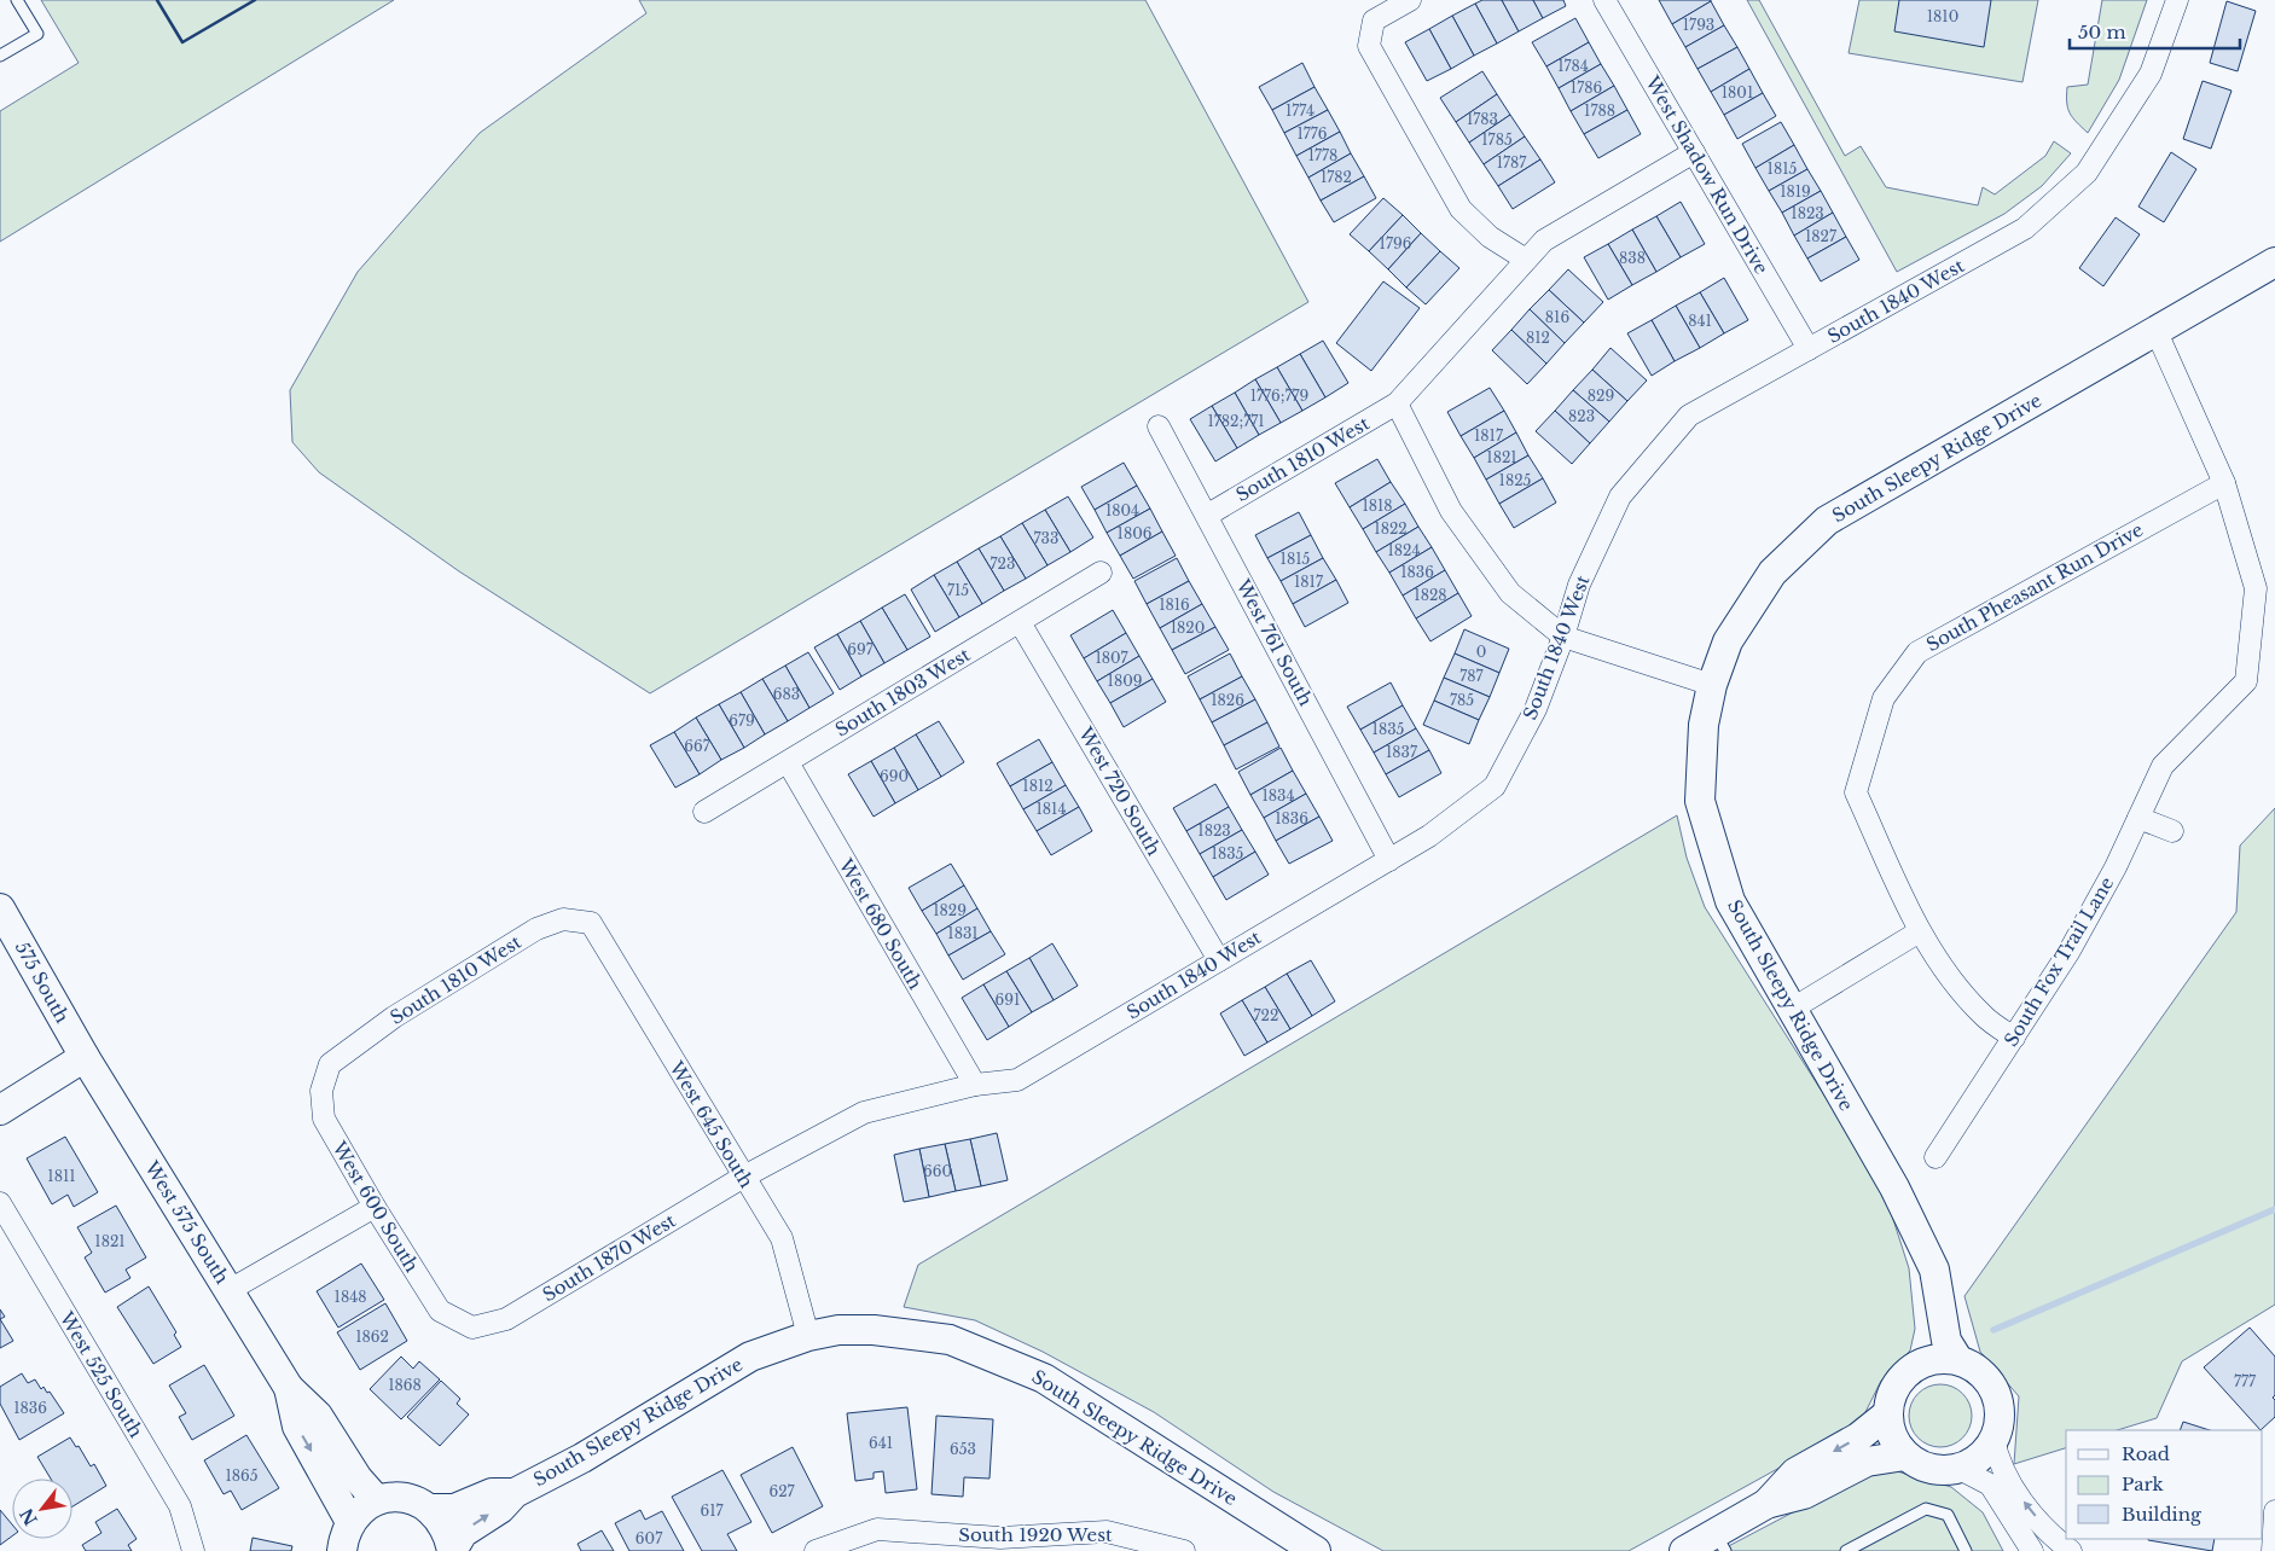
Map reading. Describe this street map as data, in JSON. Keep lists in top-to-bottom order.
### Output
{
  "streets": {
    "street": [
      "West Shadow Run Drive",
      "South 1840 West",
      "South Sleepy Ridge Drive",
      "South 1810 West",
      "South Pheasant Run Drive",
      "West 761 South",
      "South 1803 West",
      "West 720 South",
      "West 680 South",
      "South Fox Trail Lane",
      "575 South",
      "West 645 South",
      "West 600 South",
      "West 575 South",
      "South 1870 West",
      "West 525 South",
      "South 1920 West"
    ]
  },
  "crossings": [
    ["West Shadow Run Drive", "South 1840 West"],
    ["West Shadow Run Drive", "South 1810 West"],
    ["South 1840 West", "West 761 South"],
    ["South 1840 West", "West 720 South"],
    ["South 1840 West", "West 680 South"],
    ["South 1840 West", "West 645 South"],
    ["South 1840 West", "South 1870 West"],
    ["South Sleepy Ridge Drive", "West 645 South"],
    ["South 1810 West", "West 761 South"],
    ["South 1810 West", "West 645 South"],
    ["South 1810 West", "West 600 South"],
    ["South Pheasant Run Drive", "South Fox Trail Lane"],
    ["South 1803 West", "West 720 South"],
    ["South 1803 West", "West 680 South"],
    ["575 South", "West 575 South"],
    ["West 645 South", "South 1870 West"],
    ["West 600 South", "South 1870 West"]
  ],
  "house_numbers": [
    "1810",
    "1793",
    "1784",
    "1786",
    "1801",
    "1774",
    "1788",
    "1783",
    "1776",
    "1785",
    "1778",
    "1787",
    "1815",
    "1782",
    "1819",
    "1823",
    "1827",
    "1796",
    "838",
    "816",
    "841",
    "812",
    "1776;779",
    "829",
    "823",
    "1782;771",
    "1817",
    "1821",
    "1825",
    "1818",
    "1804",
    "1822",
    "1806",
    "733",
    "1824",
    "1815",
    "723",
    "1836",
    "1817",
    "715",
    "1828",
    "1816",
    "1820",
    "697",
    "0",
    "1807",
    "787",
    "1809",
    "683",
    "1826",
    "785",
    "679",
    "1835",
    "667",
    "1837",
    "690",
    "1812",
    "1834",
    "1814",
    "1836",
    "1823",
    "1835",
    "1829",
    "1831",
    "691",
    "722",
    "660",
    "1811",
    "1821",
    "1848",
    "1862",
    "777",
    "1868",
    "1836",
    "641",
    "653",
    "1865",
    "627",
    "617",
    "607"
  ],
  "legend": ["Road", "Park", "Building"],
  "scale_bar": "50 m",
  "north": "bottom left"
}
